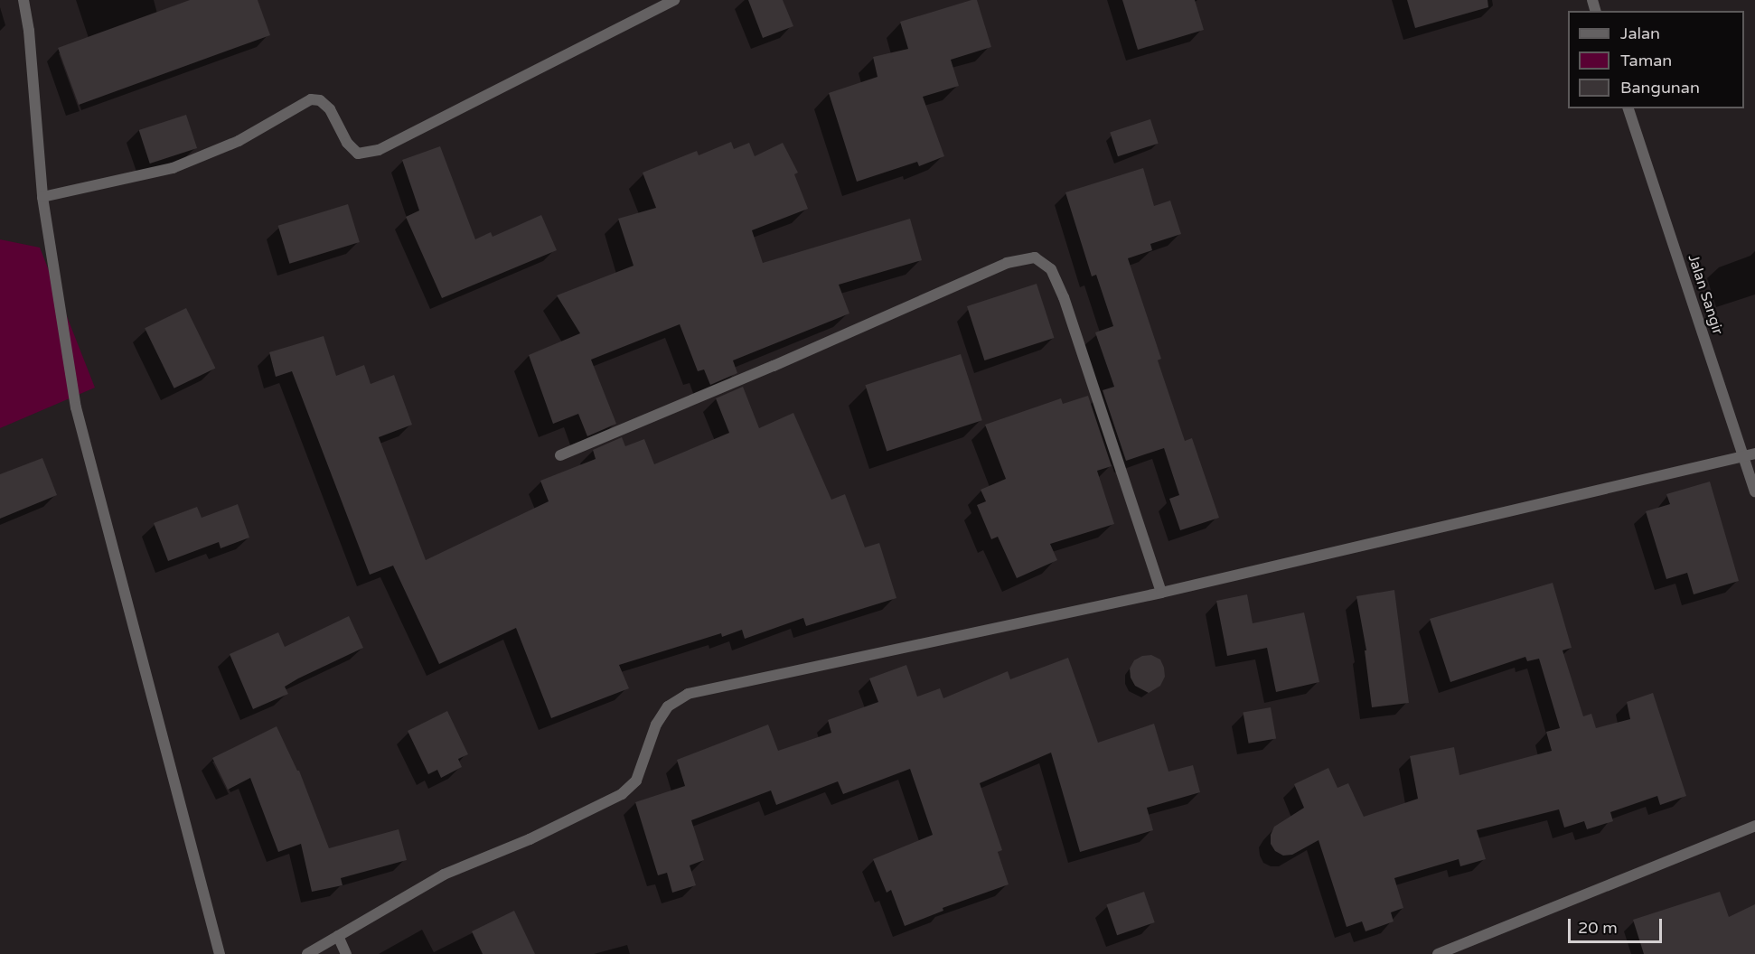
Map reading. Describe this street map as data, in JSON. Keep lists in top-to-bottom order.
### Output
{
  "streets": {
    "street": ["Jalan Sangir"]
  },
  "legend": ["Jalan", "Taman", "Bangunan"],
  "scale_bar": "20 m"
}
